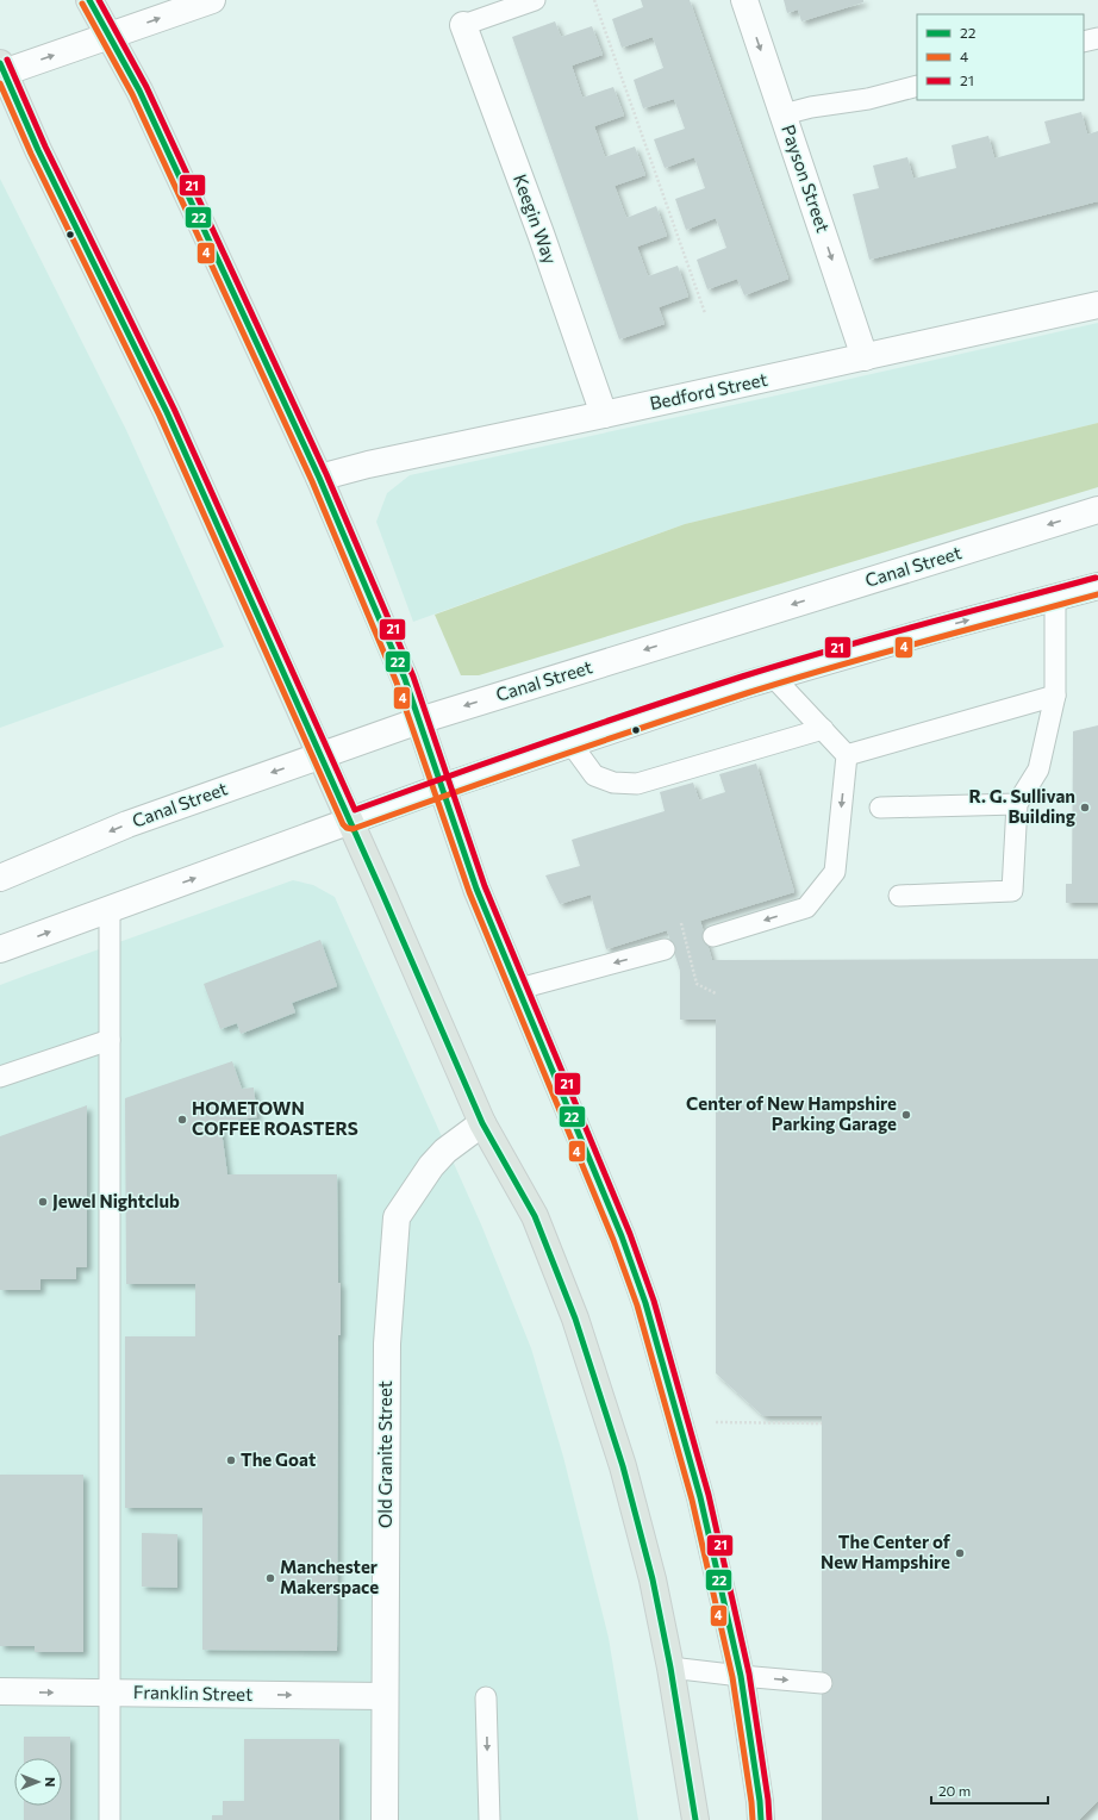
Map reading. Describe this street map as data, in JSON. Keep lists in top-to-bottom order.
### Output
{
  "streets": {
    "street": [
      "Payson Street",
      "Keegin Way",
      "Bedford Street",
      "Canal Street",
      "Old Granite Street",
      "Franklin Street"
    ]
  },
  "crossings": [
    ["Payson Street", "Bedford Street"],
    ["Keegin Way", "Bedford Street"],
    ["Old Granite Street", "Franklin Street"]
  ],
  "one_way": ["Payson Street", "Franklin Street"],
  "places": [
    "R. G. Sullivan Building",
    "Center of New Hampshire Parking Garage",
    "HOMETOWN COFFEE ROASTERS",
    "Jewel Nightclub",
    "The Goat",
    "The Center of New Hampshire",
    "Manchester Makerspace"
  ],
  "lines": ["transit line 22", "transit line 21", "transit line 4"],
  "legend": ["22", "4", "21"],
  "scale_bar": "20 m",
  "north": "right"
}
